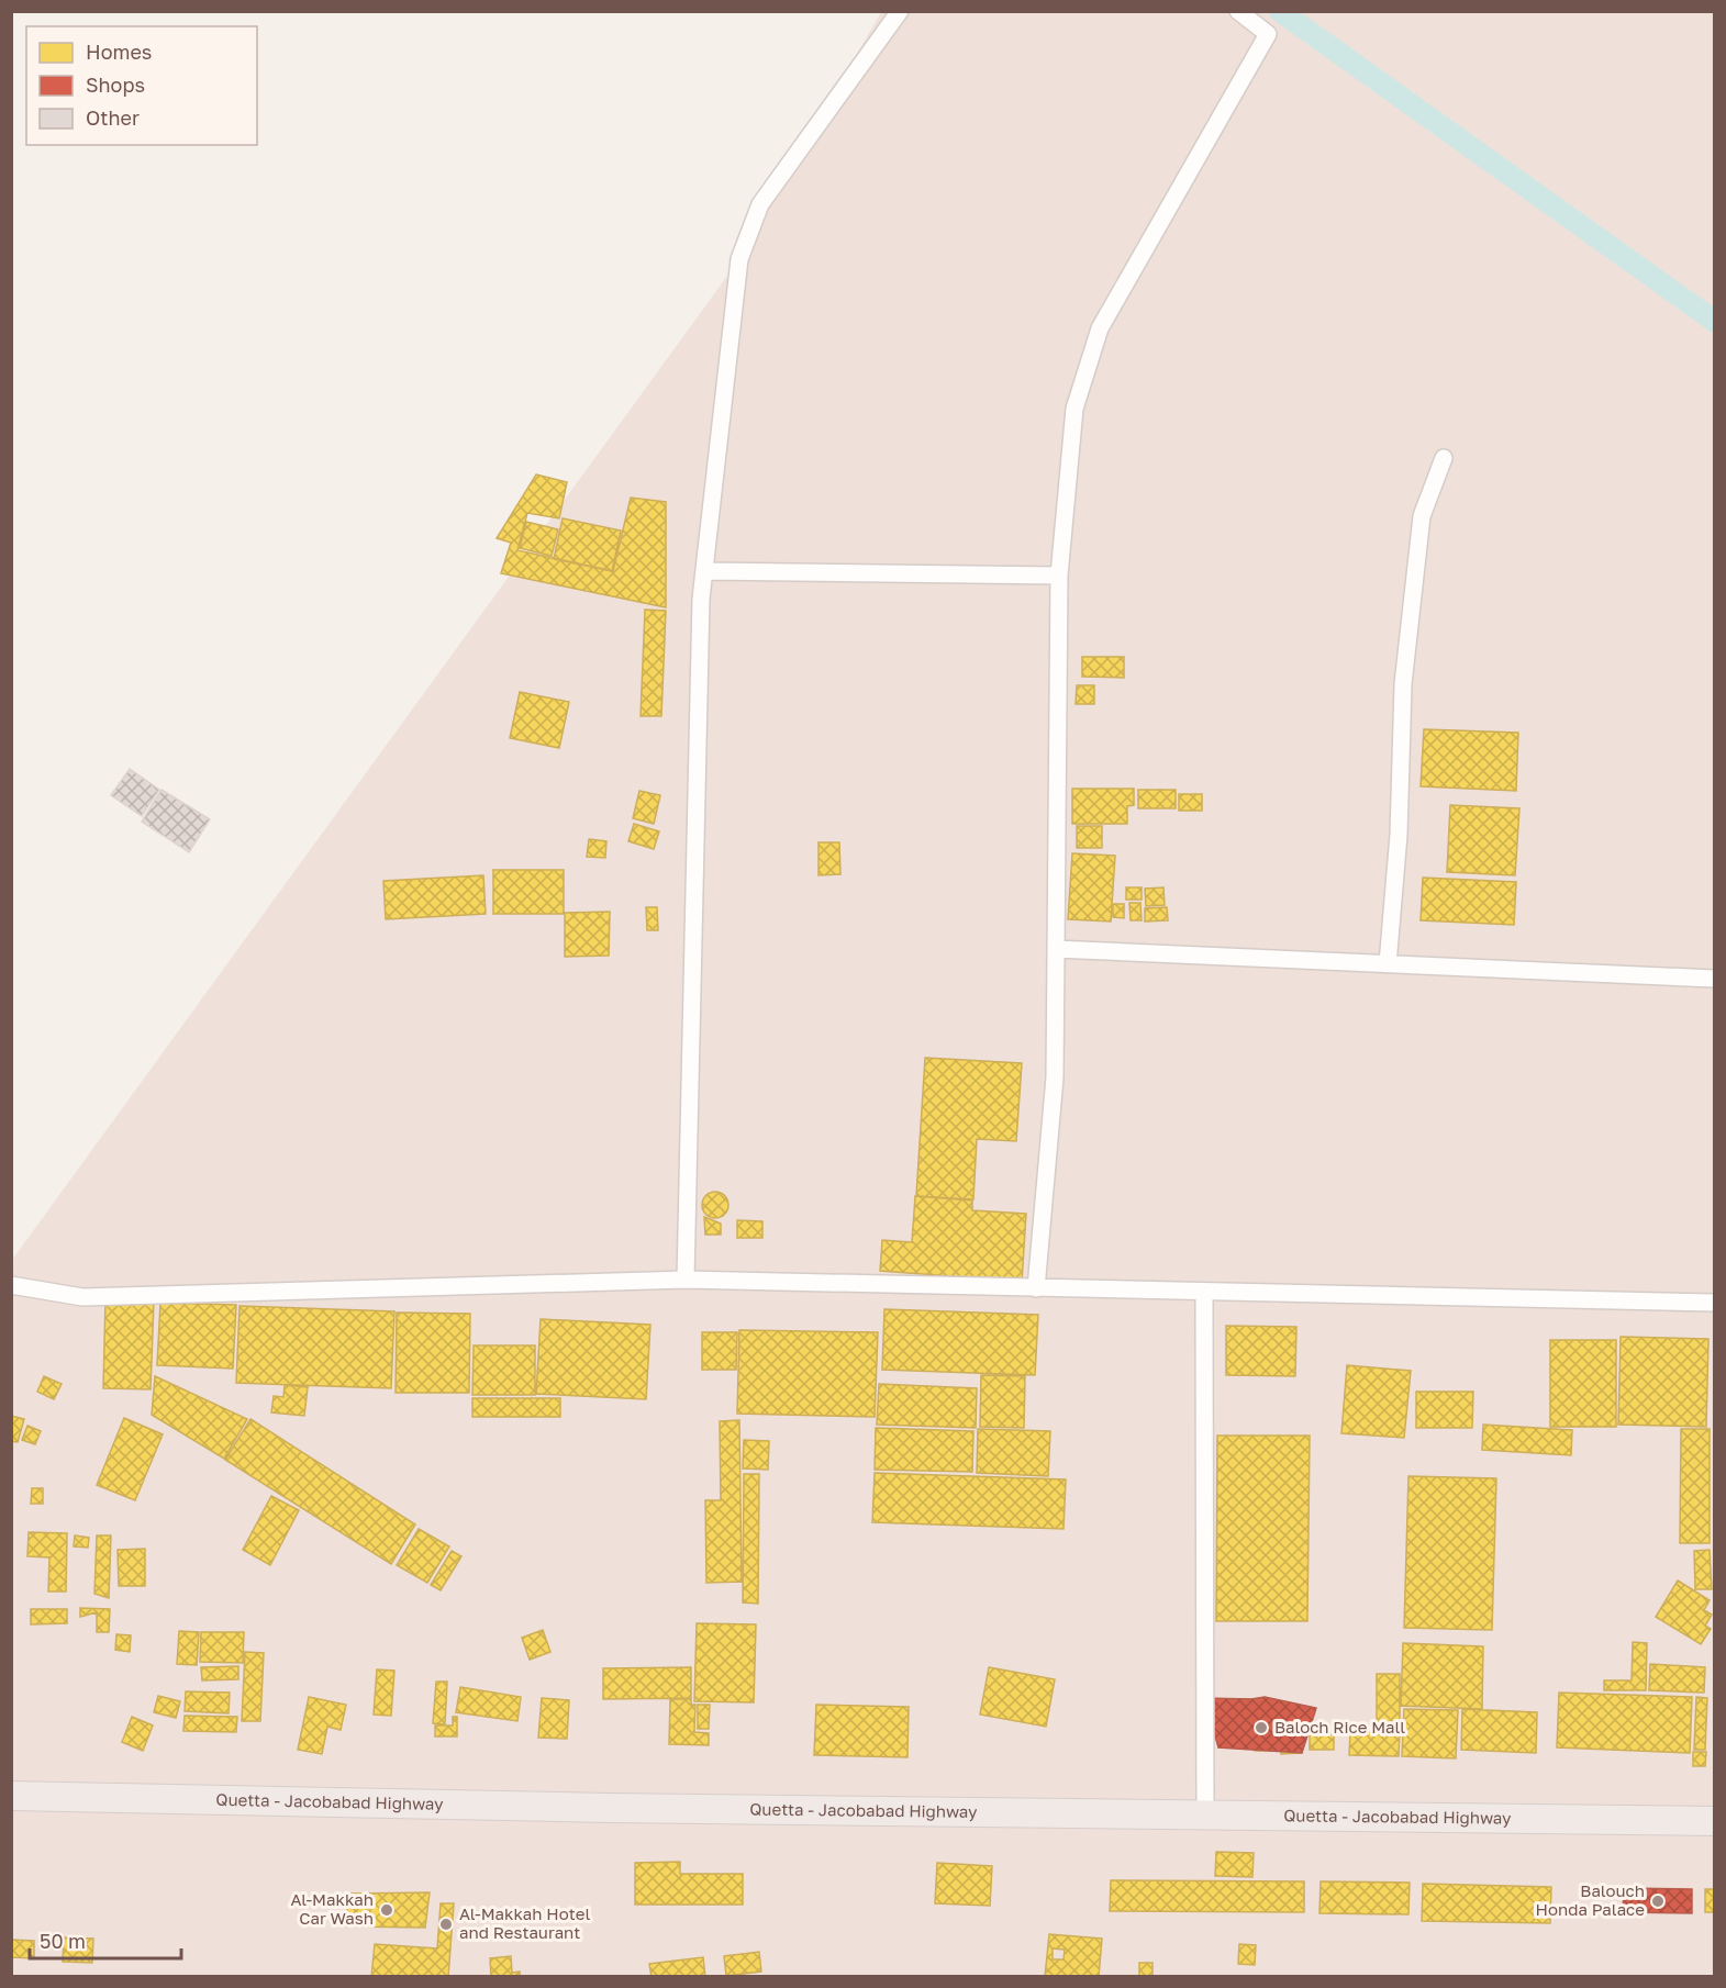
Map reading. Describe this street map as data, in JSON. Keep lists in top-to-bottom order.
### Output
{
  "streets": {
    "highway": ["Quetta - Jacobabad Highway"]
  },
  "places": [
    "Baloch Rice Mall",
    "Balouch Honda Palace",
    "Al-Makkah Car Wash",
    "Al-Makkah Hotel and Restaurant"
  ],
  "legend": ["Homes", "Shops", "Other"],
  "scale_bar": "50 m"
}
